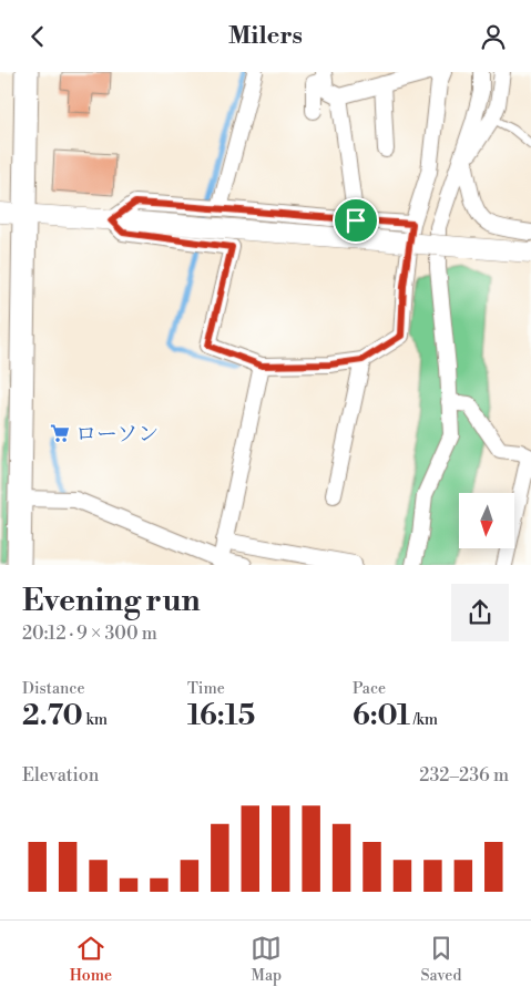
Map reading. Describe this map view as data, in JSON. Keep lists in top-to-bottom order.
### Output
{
  "places": {
    "supermarket": ["ローソン"]
  },
  "north": "bottom",
  "page": {
    "header": "Milers",
    "heading": ["Evening run", "20:12 · 9 × 300 m"],
    "stats": [
      ["Distance", "2.70 km"],
      ["Time", "16:15"],
      ["Pace", "6:01 /km"]
    ],
    "chart": ["Elevation", "232–236 m"],
    "tabs": ["Home", "Map", "Saved"]
  }
}
